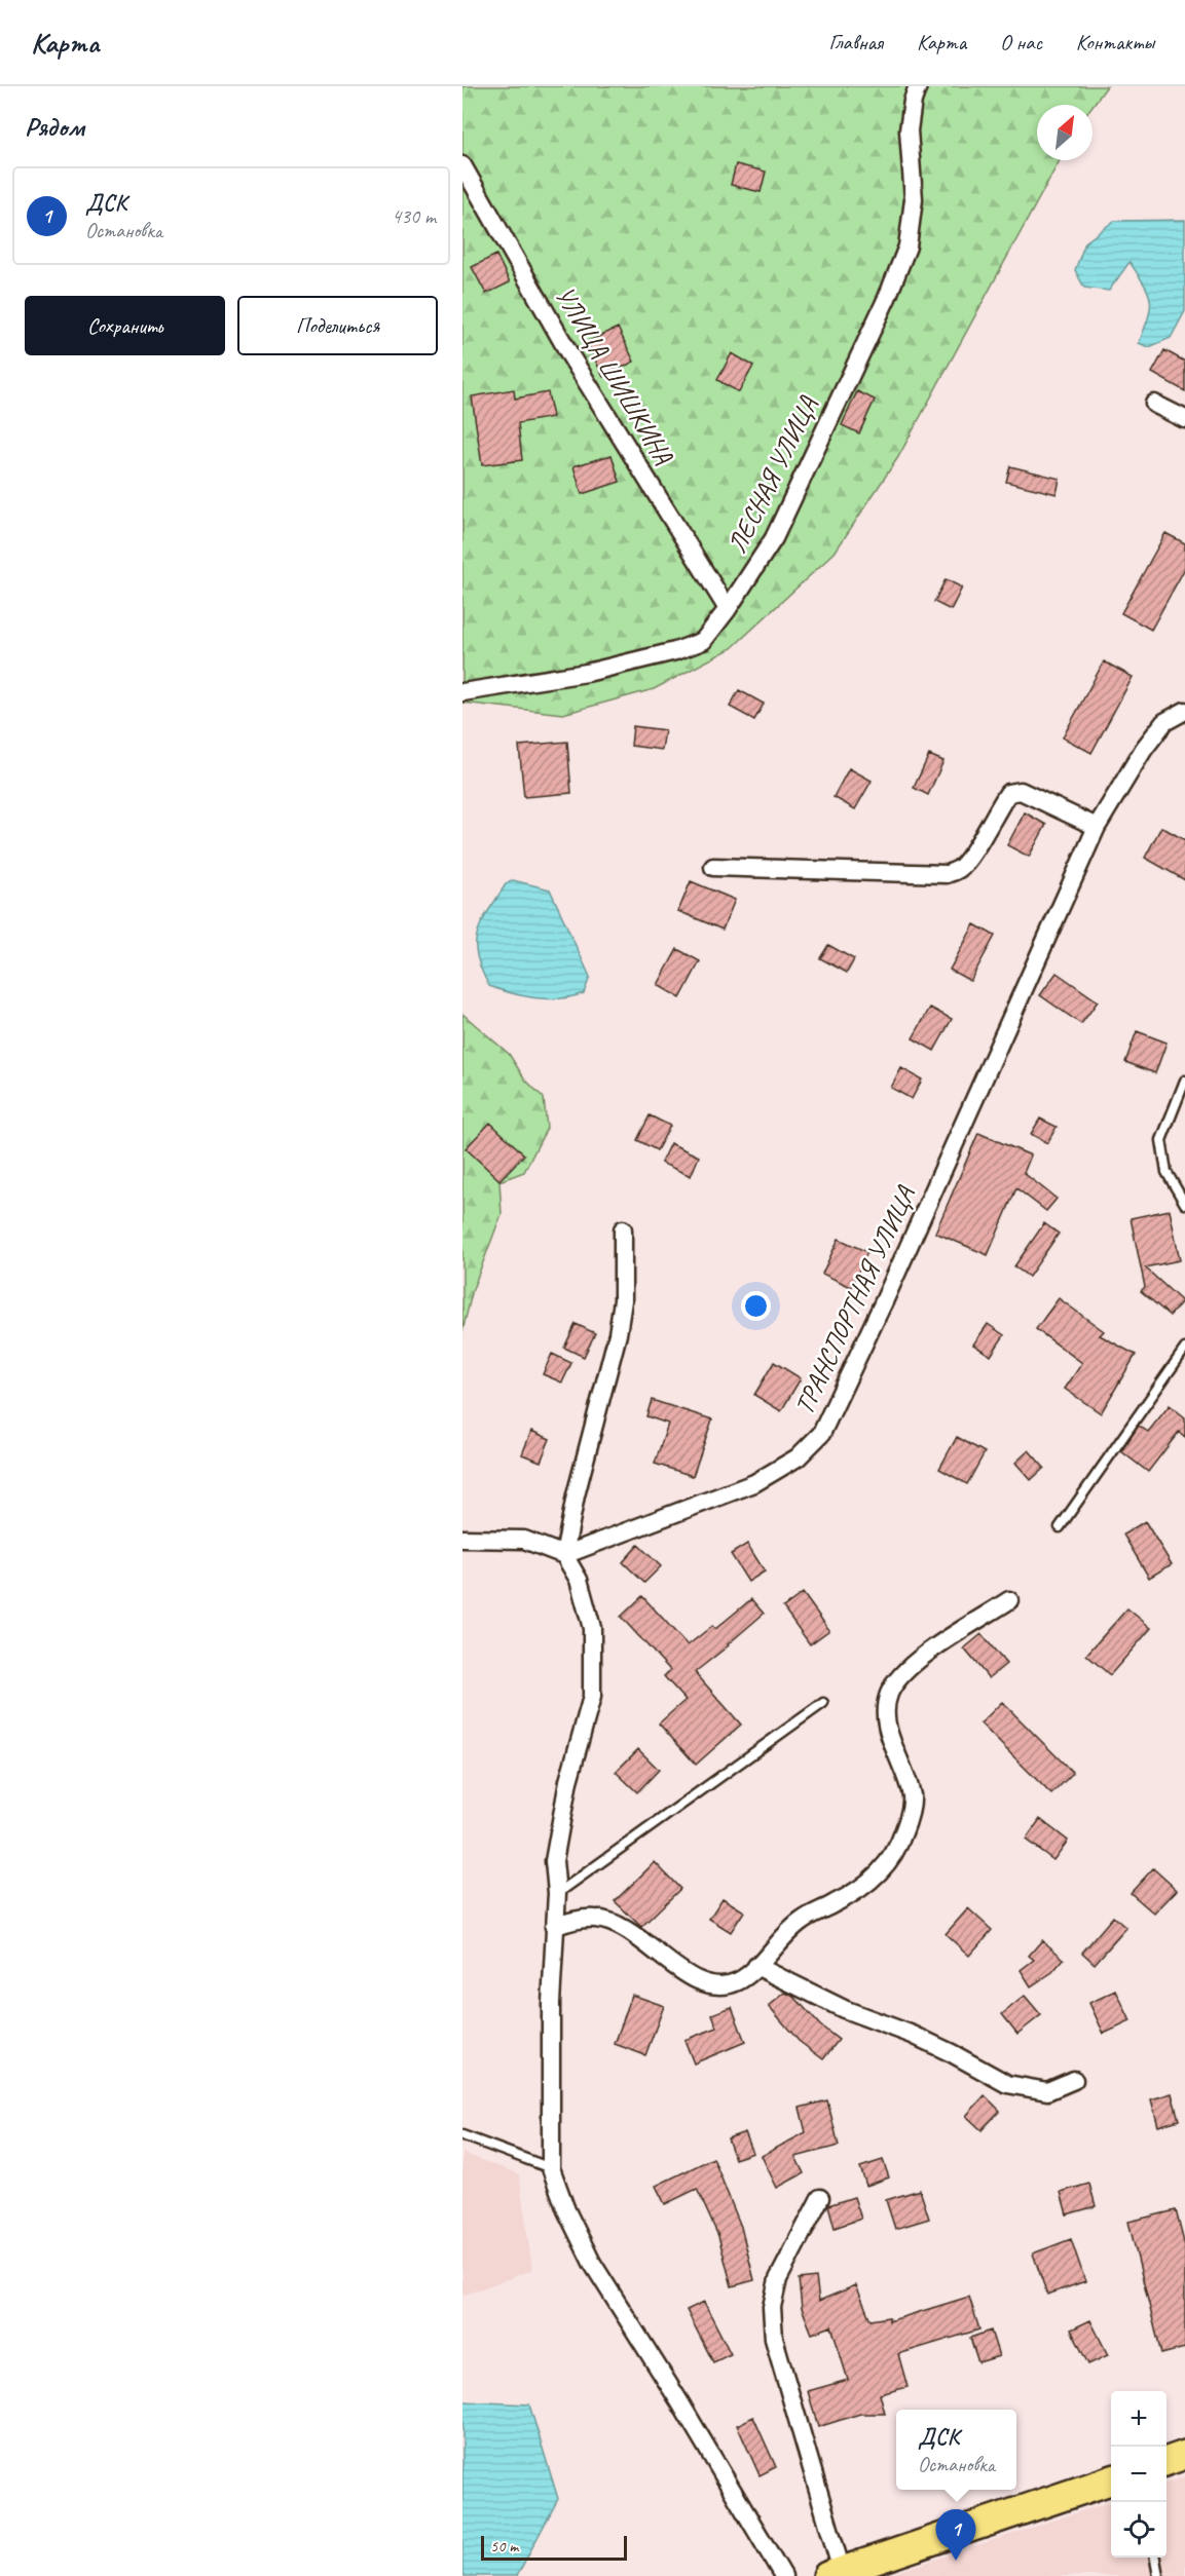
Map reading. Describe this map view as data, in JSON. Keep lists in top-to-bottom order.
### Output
{
  "streets": {
    "street": ["УЛИЦА ШИШКИНА", "ЛЕСНАЯ УЛИЦА", "ТРАНСПОРТНАЯ УЛИЦА"]
  },
  "crossings": [
    ["УЛИЦА ШИШКИНА", "ЛЕСНАЯ УЛИЦА"]
  ],
  "scale_bar": "50 m",
  "north": "top right",
  "page": {
    "header": "Карта",
    "nav": [
      "Главная",
      "Карта",
      "О нас",
      "Контакты"
    ],
    "heading": "Рядом",
    "list": [
      {
        "mark": "1",
        "name": "ДСК",
        "note": "Остановка",
        "value": "430 m"
      }
    ],
    "buttons": ["Сохранить", "Поделиться"],
    "map_buttons": ["+", "−"],
    "popup": ["ДСК", "Остановка"],
    "pins": "1",
    "scale": "50 m"
  }
}
